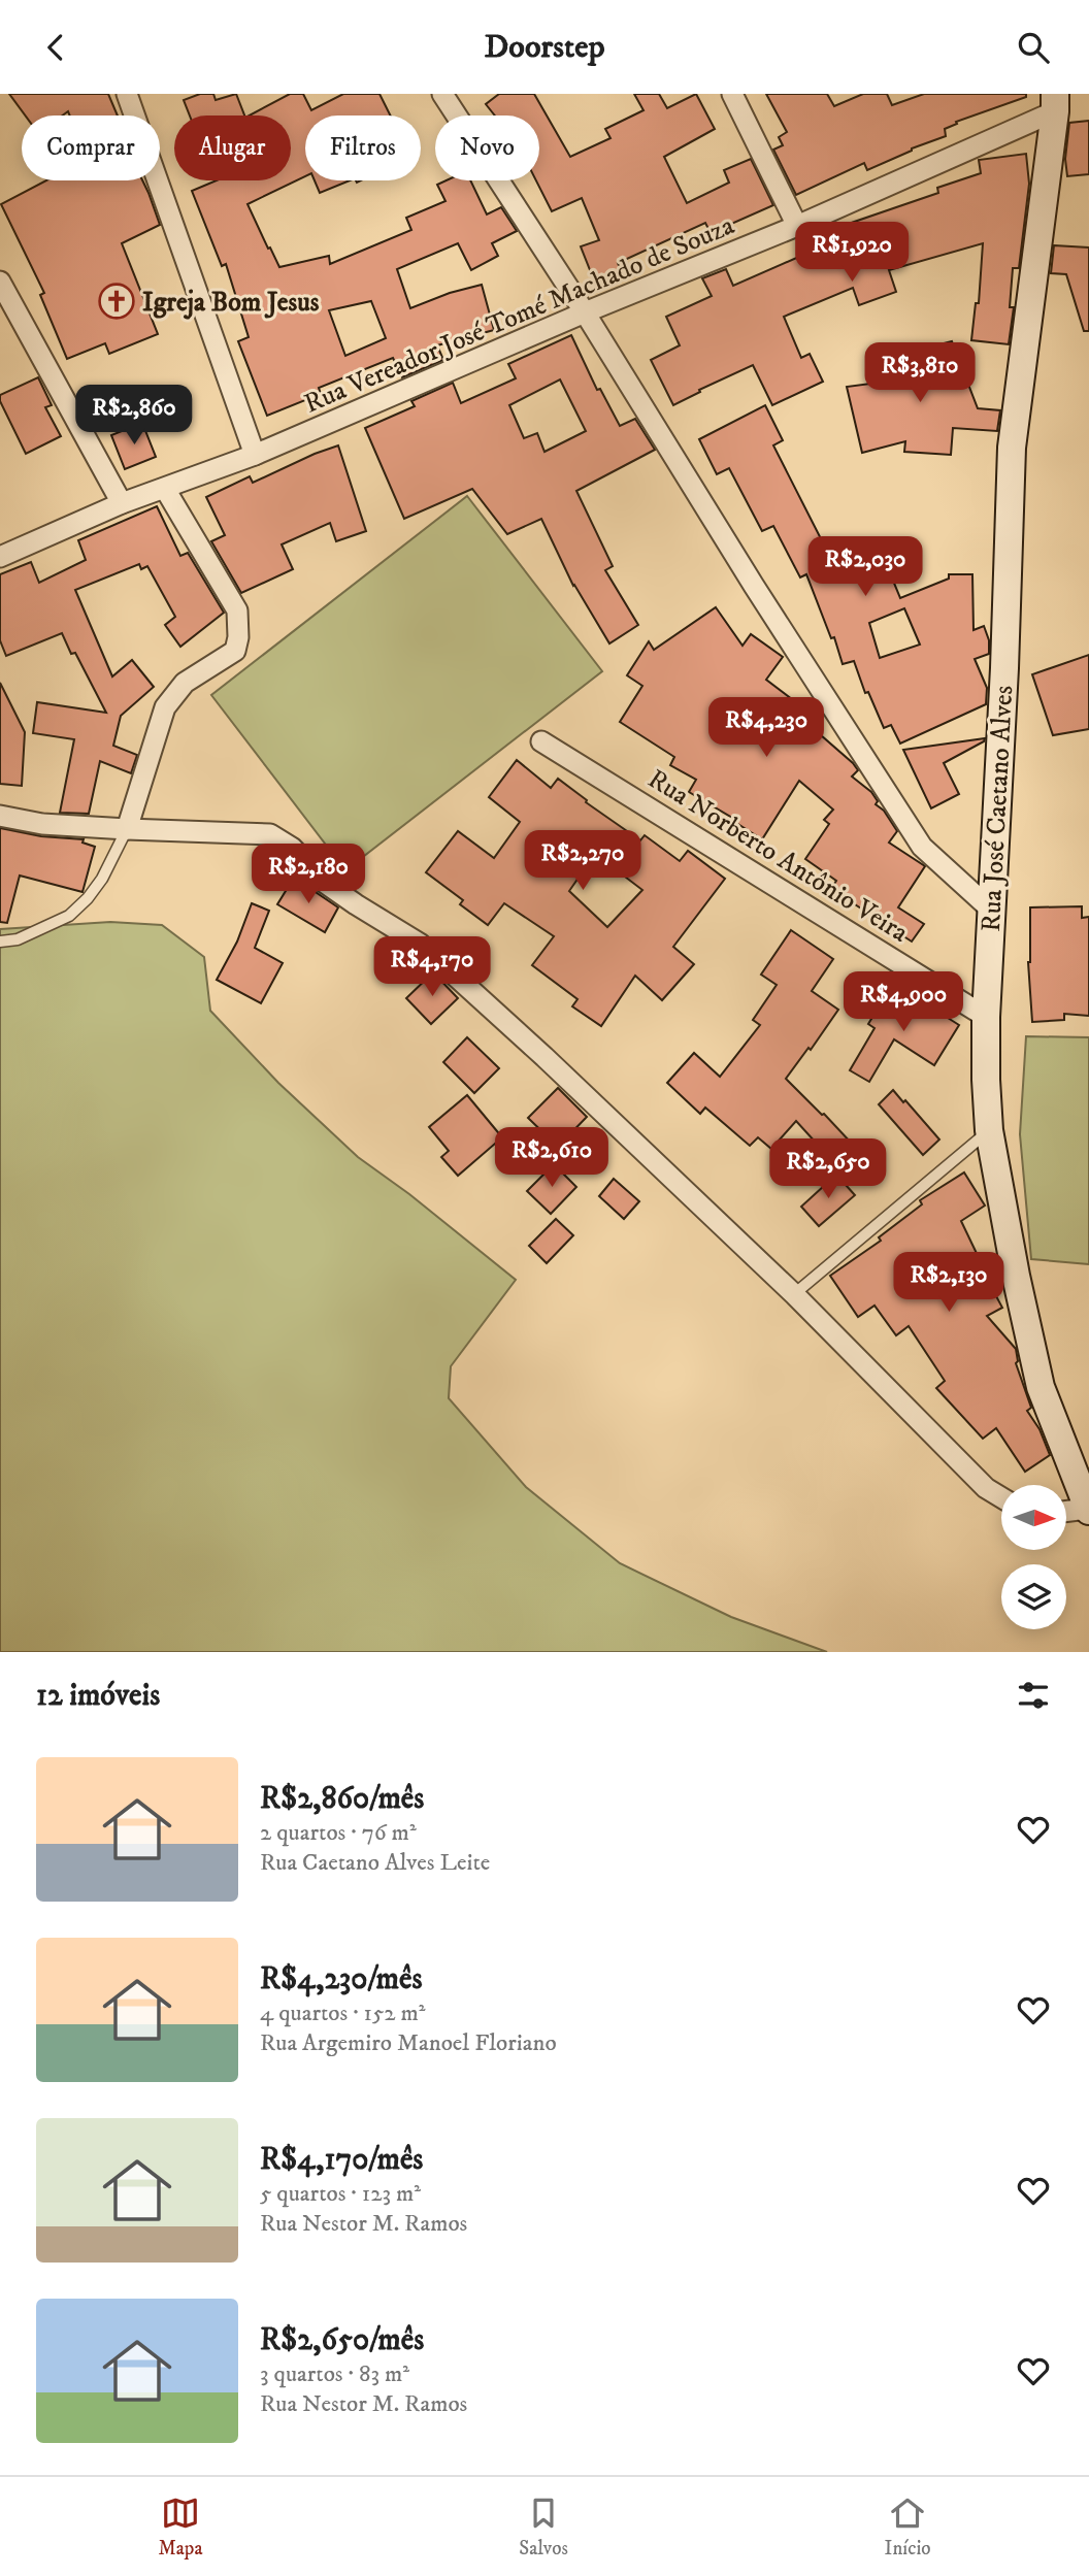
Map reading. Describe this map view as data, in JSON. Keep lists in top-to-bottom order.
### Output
{
  "streets": {
    "street": ["Rua Vereador José Tomé Machado de Souza", "Rua José Caetano Alves", "Rua Norberto Antônio Veira"]
  },
  "crossings": [
    ["Rua Vereador José Tomé Machado de Souza", "Rua José Caetano Alves"],
    ["Rua José Caetano Alves", "Rua Norberto Antônio Veira"]
  ],
  "places": {
    "church": ["Igreja Bom Jesus"]
  },
  "north": "right",
  "page": {
    "header": "Doorstep",
    "chip": [
      "Comprar",
      "Alugar",
      "Filtros",
      "Novo"
    ],
    "price": [
      "R$1,920",
      "R$3,810",
      "R$2,860",
      "R$2,030",
      "R$4,230",
      "R$2,270",
      "R$2,180",
      "R$4,170",
      "R$4,900",
      "R$2,610",
      "R$2,650",
      "R$2,130"
    ],
    "heading": "12 imóveis",
    "list": [
      {
        "name": "R$2,860/mês",
        "note": "2 quartos · 76 m² · Rua Caetano Alves Leite"
      },
      {
        "name": "R$4,230/mês",
        "note": "4 quartos · 152 m² · Rua Argemiro Manoel Floriano"
      },
      {
        "name": "R$4,170/mês",
        "note": "5 quartos · 123 m² · Rua Nestor M. Ramos"
      },
      {
        "name": "R$2,650/mês",
        "note": "3 quartos · 83 m² · Rua Nestor M. Ramos"
      }
    ],
    "tabs": ["Mapa", "Salvos", "Início"]
  }
}
